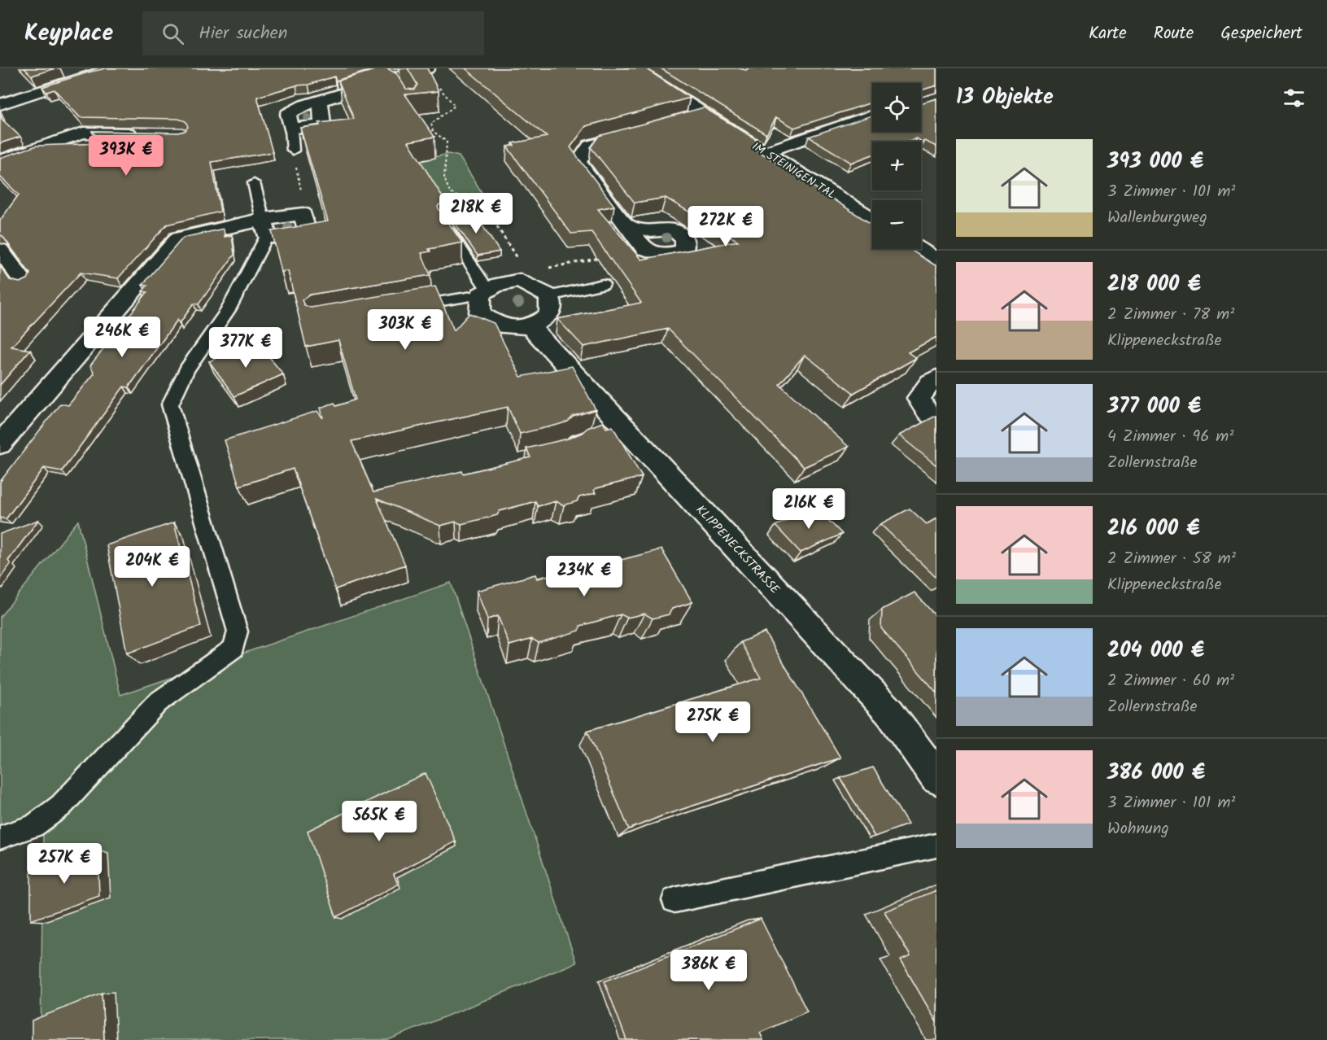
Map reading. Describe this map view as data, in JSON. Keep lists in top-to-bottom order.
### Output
{
  "streets": {
    "street": ["IM STEINIGEN TAL", "KLIPPENECKSTRASSE"]
  },
  "page": {
    "header": "Keyplace",
    "search": "Hier suchen",
    "nav": ["Karte", "Route", "Gespeichert"],
    "heading": "13 Objekte",
    "map_buttons": ["+", "−"],
    "list": [
      {
        "name": "393 000 €",
        "note": "3 Zimmer · 101 m² · Wallenburgweg"
      },
      {
        "name": "218 000 €",
        "note": "2 Zimmer · 78 m² · Klippeneckstraße"
      },
      {
        "name": "377 000 €",
        "note": "4 Zimmer · 96 m² · Zollernstraße"
      },
      {
        "name": "216 000 €",
        "note": "2 Zimmer · 58 m² · Klippeneckstraße"
      },
      {
        "name": "204 000 €",
        "note": "2 Zimmer · 60 m² · Zollernstraße"
      },
      {
        "name": "386 000 €",
        "note": "3 Zimmer · 101 m² · Wohnung"
      }
    ],
    "price": [
      "393K €",
      "218K €",
      "272K €",
      "303K €",
      "246K €",
      "377K €",
      "216K €",
      "204K €",
      "234K €",
      "275K €",
      "565K €",
      "257K €",
      "386K €"
    ]
  }
}
